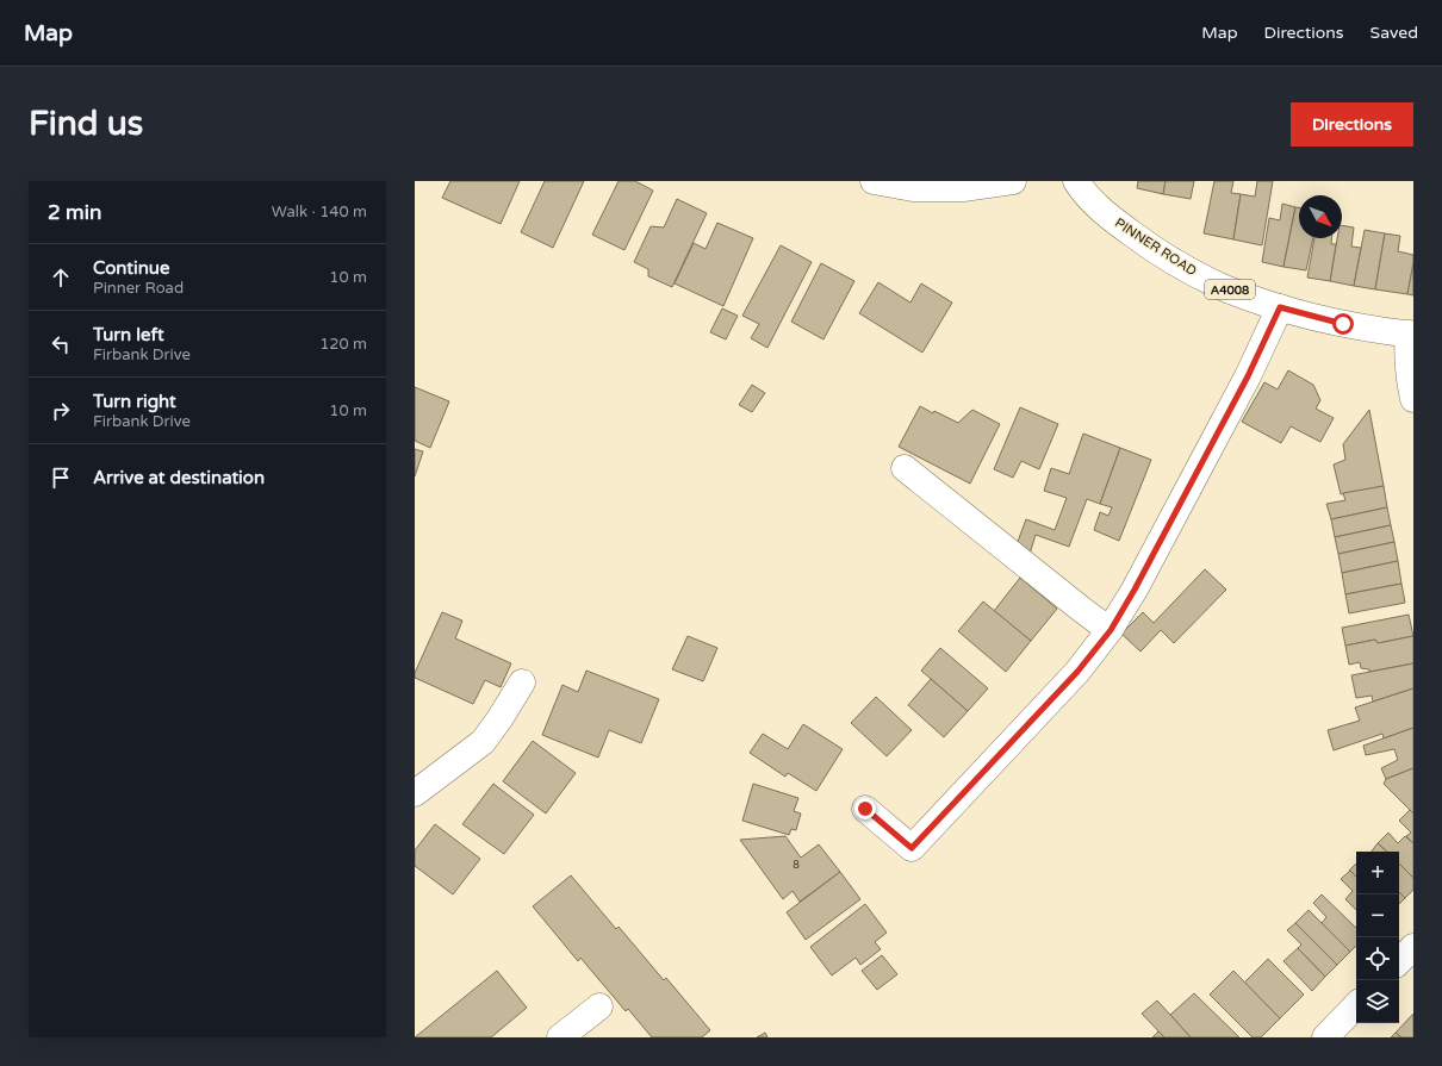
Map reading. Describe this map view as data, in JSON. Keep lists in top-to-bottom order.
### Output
{
  "streets": {
    "street": ["PINNER ROAD", "A4008"]
  },
  "house_numbers": ["8"],
  "north": "bottom right",
  "page": {
    "header": "Map",
    "nav": ["Map", "Directions", "Saved"],
    "buttons": "Directions",
    "title": "Find us",
    "heading": ["2 min", "Walk · 140 m"],
    "list": [
      ["Continue", "Pinner Road", "10 m"],
      ["Turn left", "Firbank Drive", "120 m"],
      ["Turn right", "Firbank Drive", "10 m"],
      "Arrive at destination"
    ],
    "map_buttons": ["+", "−"]
  }
}
